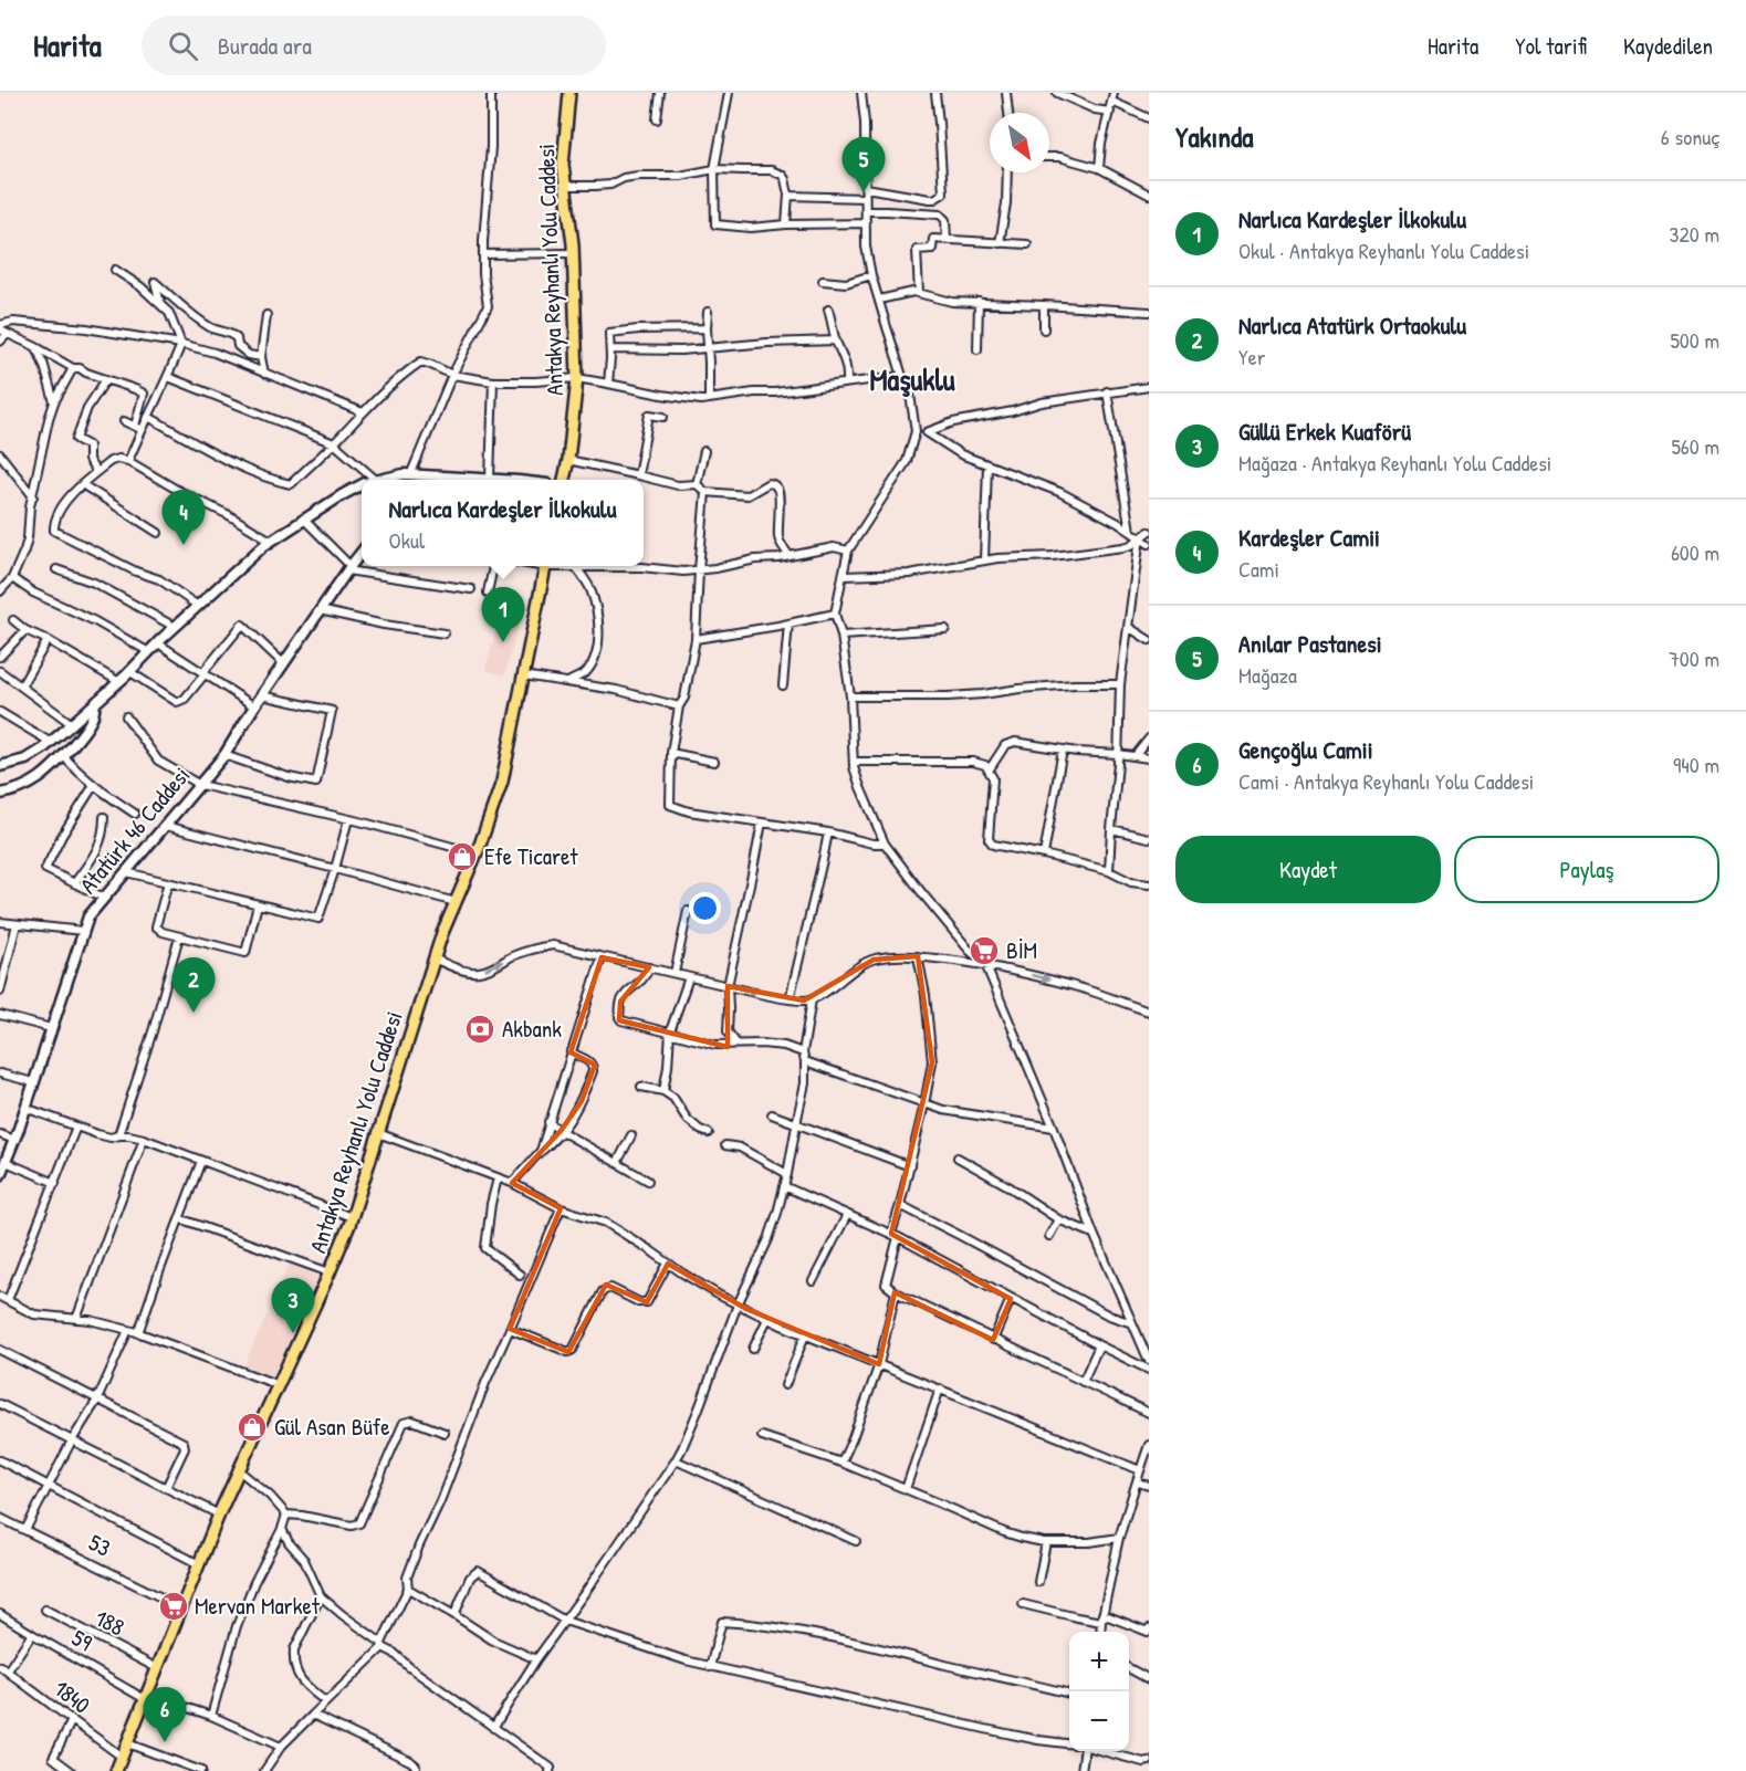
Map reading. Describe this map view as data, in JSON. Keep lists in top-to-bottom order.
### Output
{
  "streets": {
    "main road": ["Antakya Reyhanlı Yolu Caddesi"],
    "street": [
      "Atatürk 46 Caddesi",
      "53",
      "188",
      "59",
      "1840"
    ]
  },
  "crossings": [
    ["Antakya Reyhanlı Yolu Caddesi", "53"],
    ["Antakya Reyhanlı Yolu Caddesi", "188"],
    ["Antakya Reyhanlı Yolu Caddesi", "59"],
    ["Antakya Reyhanlı Yolu Caddesi", "1840"]
  ],
  "districts": ["Maşuklu"],
  "places": {
    "shop": ["Efe Ticaret", "Gül Asan Büfe"],
    "supermarket": ["BİM", "Mervan Market"],
    "bank": ["Akbank"]
  },
  "north": "bottom right",
  "page": {
    "header": "Harita",
    "search": "Burada ara",
    "nav": ["Harita", "Yol tarifi", "Kaydedilen"],
    "heading": ["Yakında", "6 sonuç"],
    "pins": [
      "5",
      "4",
      "1",
      "2",
      "3",
      "6"
    ],
    "list": [
      {
        "mark": "1",
        "name": "Narlıca Kardeşler İlkokulu",
        "note": "Okul · Antakya Reyhanlı Yolu Caddesi",
        "value": "320 m"
      },
      {
        "mark": "2",
        "name": "Narlıca Atatürk Ortaokulu",
        "note": "Yer",
        "value": "500 m"
      },
      {
        "mark": "3",
        "name": "Güllü Erkek Kuaförü",
        "note": "Mağaza · Antakya Reyhanlı Yolu Caddesi",
        "value": "560 m"
      },
      {
        "mark": "4",
        "name": "Kardeşler Camii",
        "note": "Cami",
        "value": "600 m"
      },
      {
        "mark": "5",
        "name": "Anılar Pastanesi",
        "note": "Mağaza",
        "value": "700 m"
      },
      {
        "mark": "6",
        "name": "Gençoğlu Camii",
        "note": "Cami · Antakya Reyhanlı Yolu Caddesi",
        "value": "940 m"
      }
    ],
    "popup": ["Narlıca Kardeşler İlkokulu", "Okul"],
    "buttons": ["Kaydet", "Paylaş"],
    "map_buttons": ["+", "−"]
  }
}
